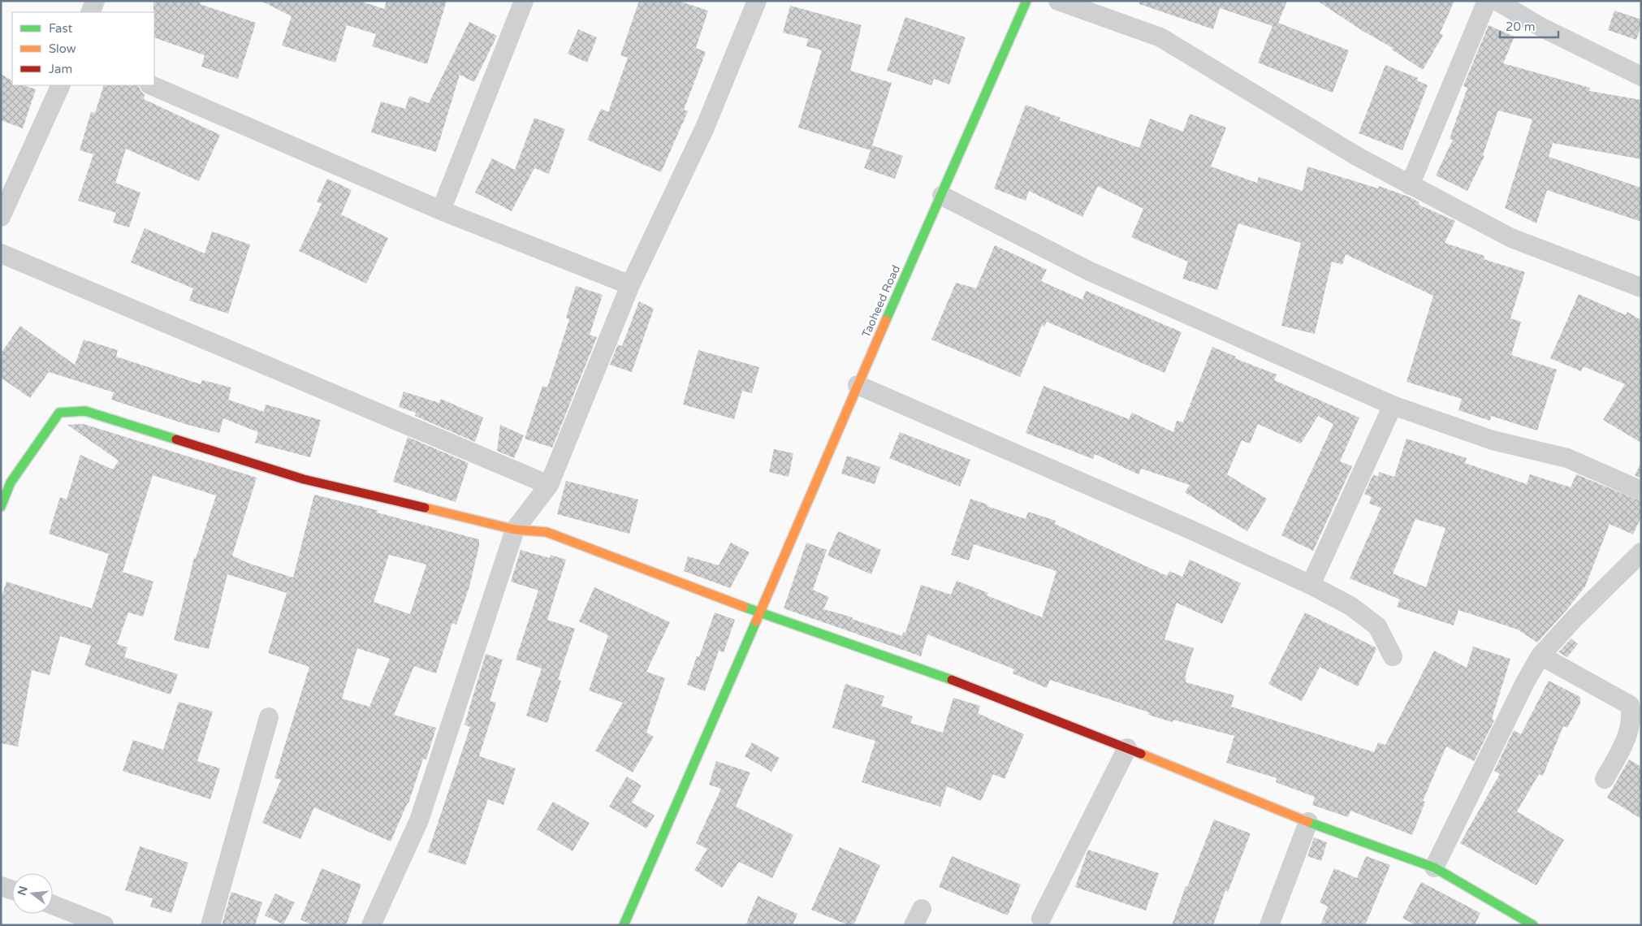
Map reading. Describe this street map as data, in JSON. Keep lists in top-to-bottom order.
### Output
{
  "streets": {
    "street": ["Taoheed Road"]
  },
  "legend": ["Fast", "Slow", "Jam"],
  "scale_bar": "20 m",
  "north": "left"
}
